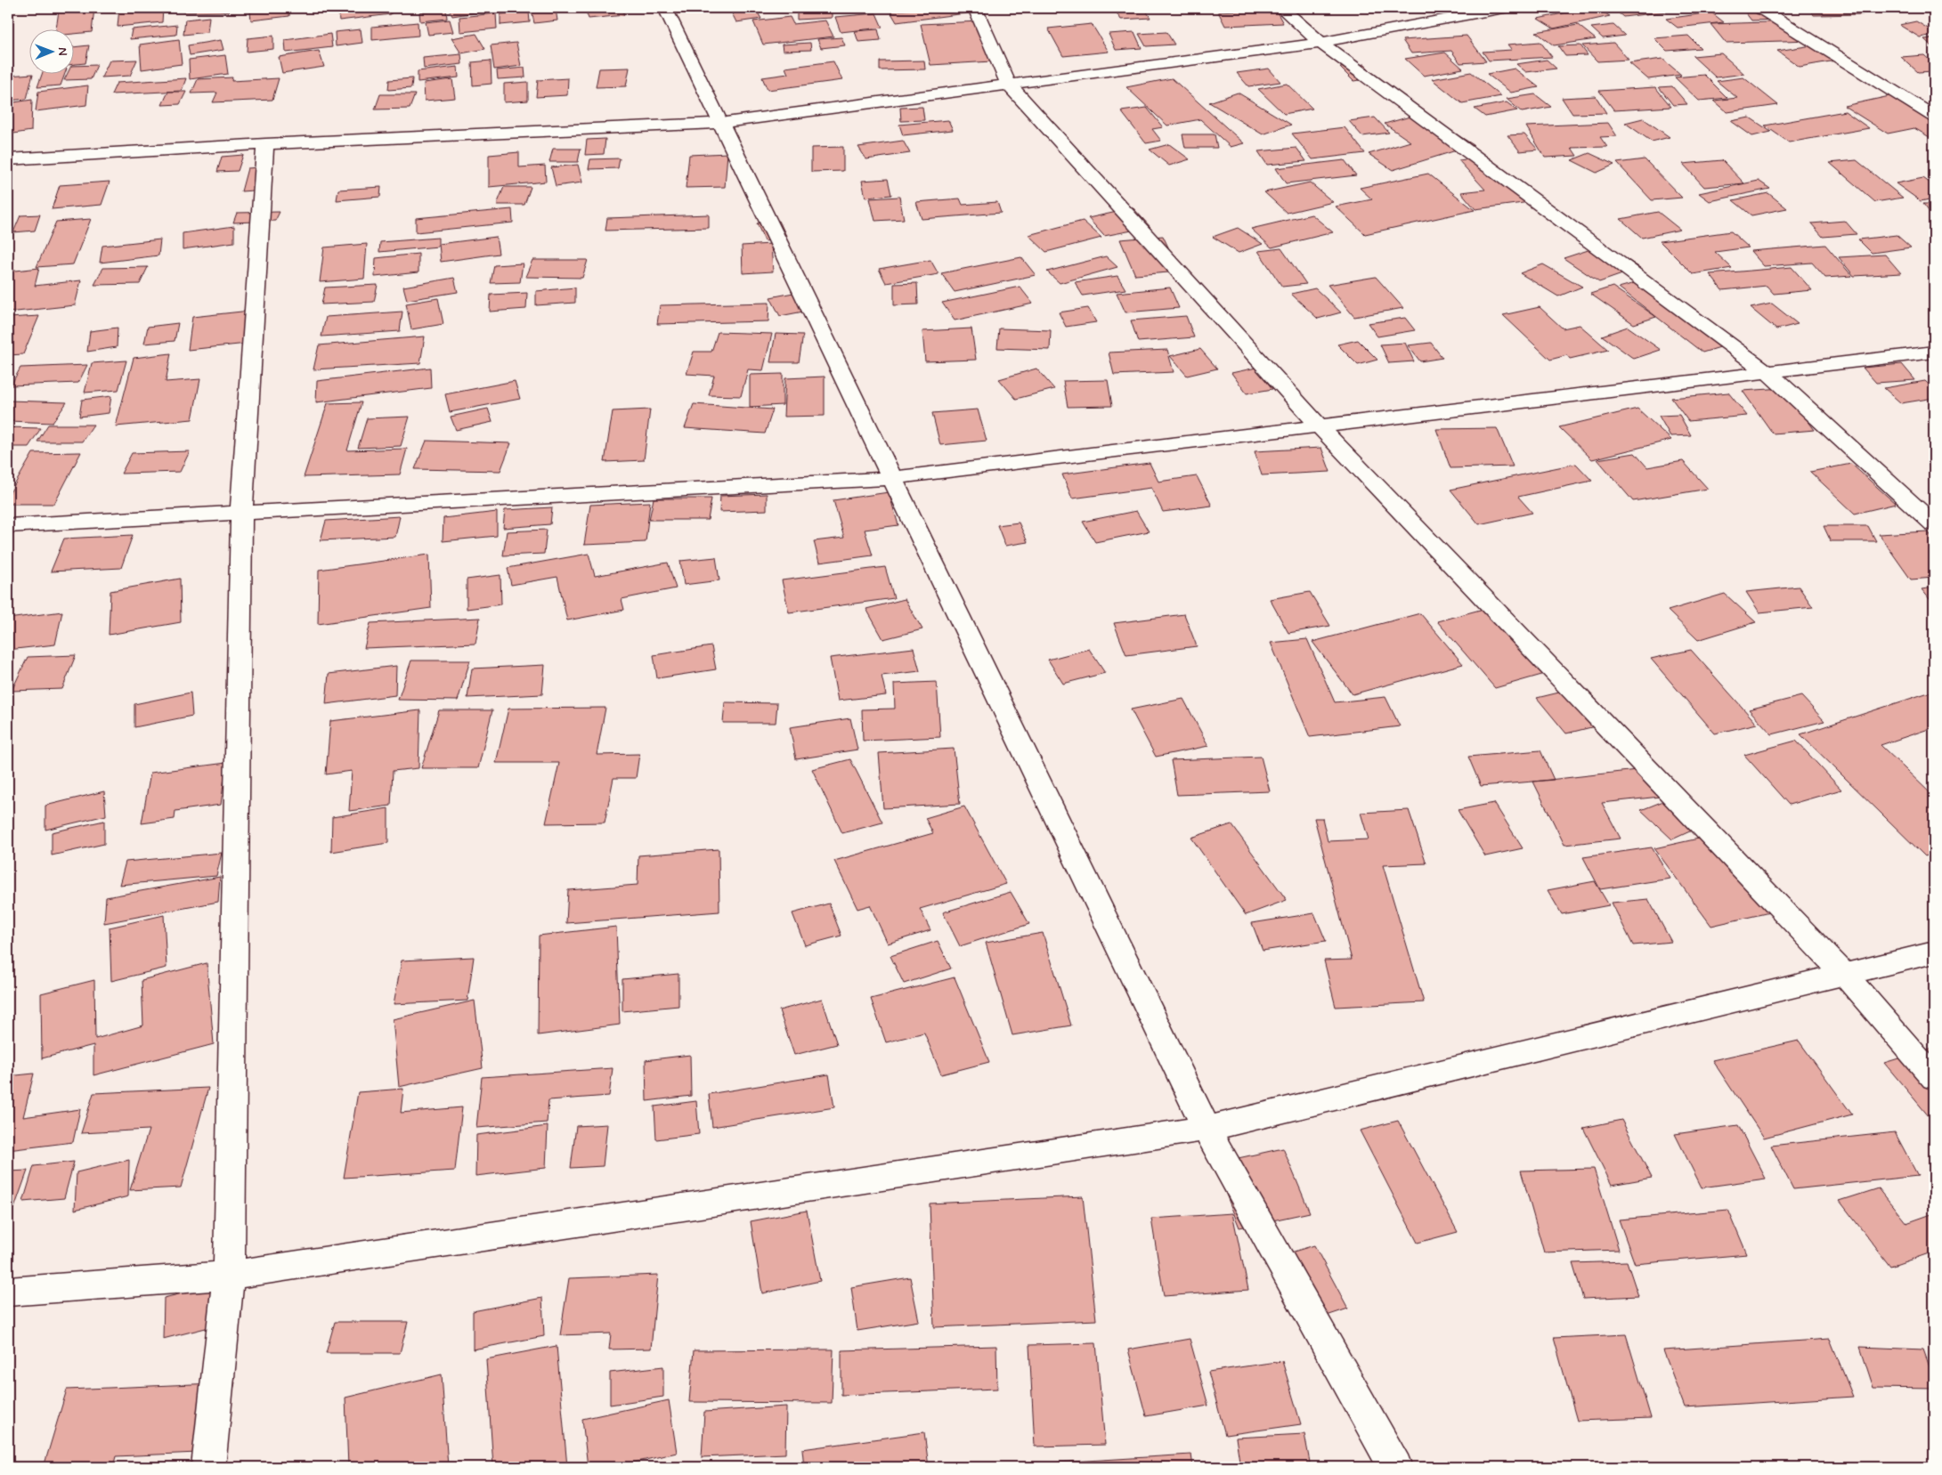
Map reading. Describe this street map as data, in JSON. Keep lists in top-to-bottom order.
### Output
{
  "north": "right"
}
